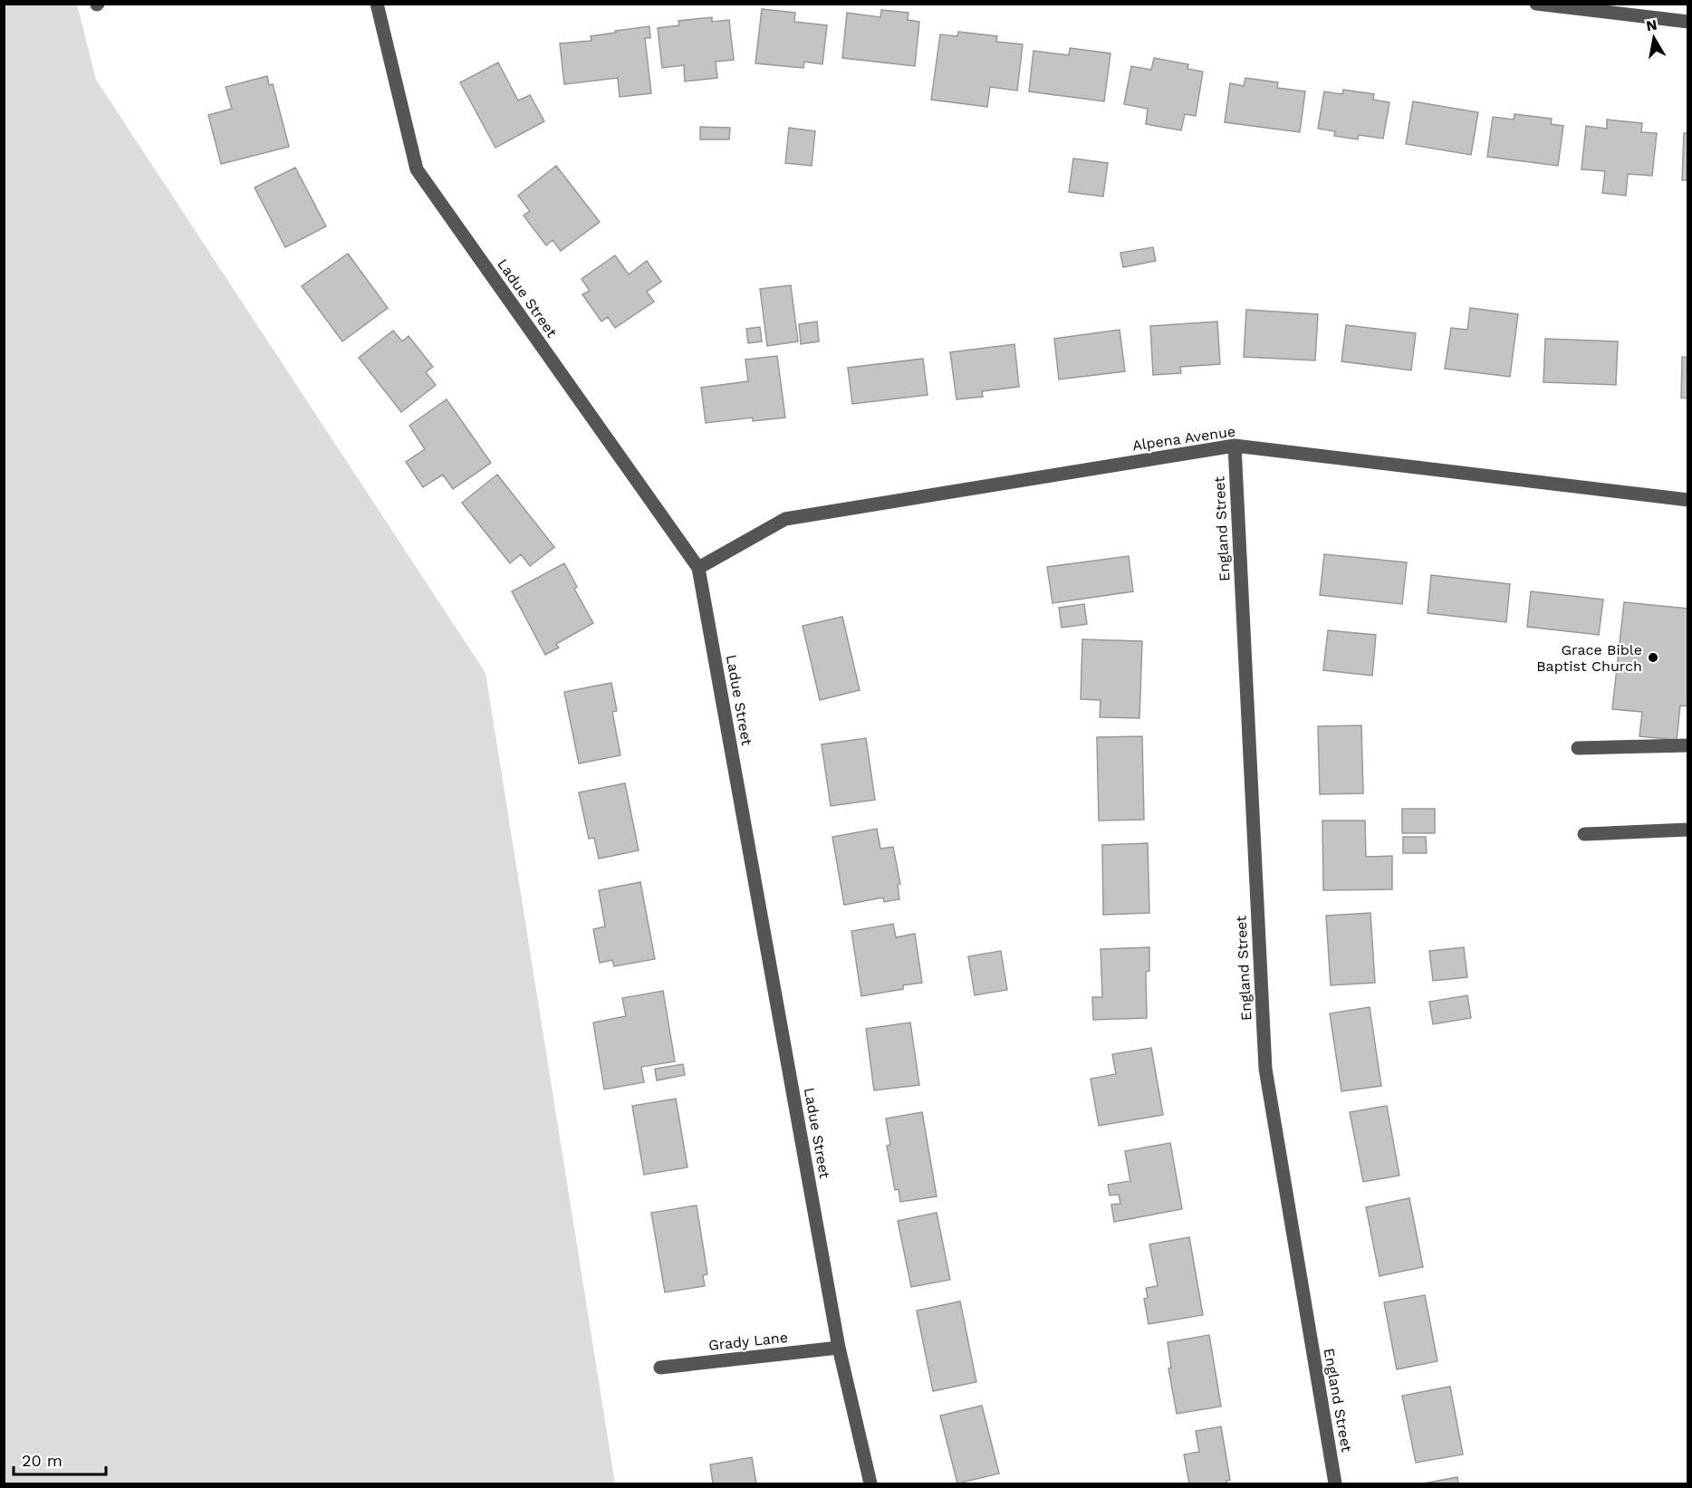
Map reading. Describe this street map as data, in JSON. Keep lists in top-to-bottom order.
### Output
{
  "streets": {
    "street": [
      "Ladue Street",
      "Alpena Avenue",
      "England Street",
      "Grady Lane"
    ]
  },
  "crossings": [
    ["Ladue Street", "Alpena Avenue"],
    ["Ladue Street", "Grady Lane"],
    ["Alpena Avenue", "England Street"]
  ],
  "places": ["Grace Bible Baptist Church"],
  "scale_bar": "20 m",
  "north": "top"
}
